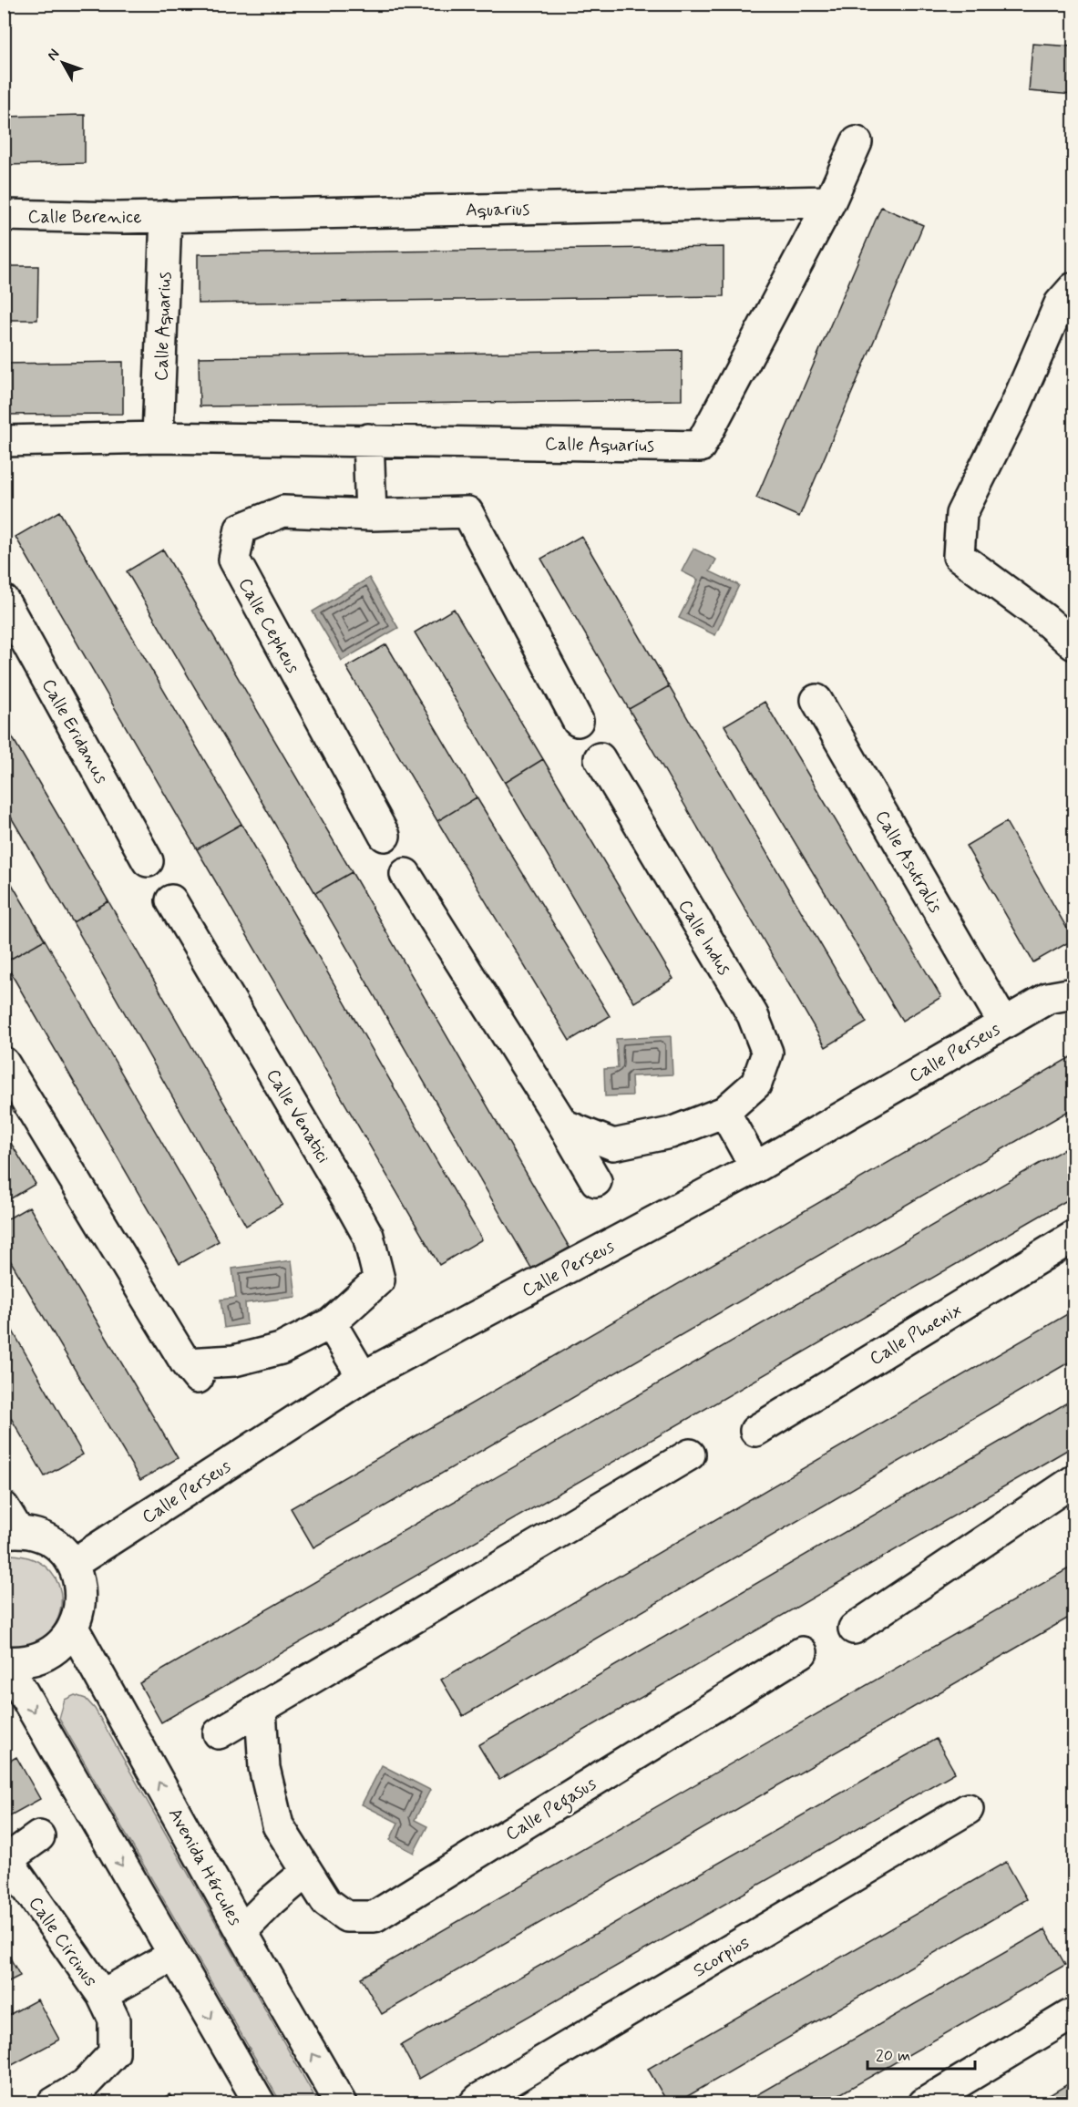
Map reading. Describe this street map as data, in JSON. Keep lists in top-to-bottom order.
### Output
{
  "streets": {
    "street": [
      "Aquarius",
      "Calle Berenice",
      "Calle Aquarius",
      "Calle Cepheus",
      "Calle Eridanus",
      "Calle Asutralis",
      "Calle Indus",
      "Calle Perseus",
      "Calle Venatici",
      "Calle Phoenix",
      "Calle Pegasus",
      "Avenida Hércules",
      "Calle Circinus",
      "Scorpios"
    ]
  },
  "crossings": [
    ["Aquarius", "Calle Berenice"],
    ["Aquarius", "Calle Aquarius"],
    ["Calle Berenice", "Calle Aquarius"],
    ["Calle Asutralis", "Calle Perseus"]
  ],
  "scale_bar": "20 m",
  "north": "top left"
}
